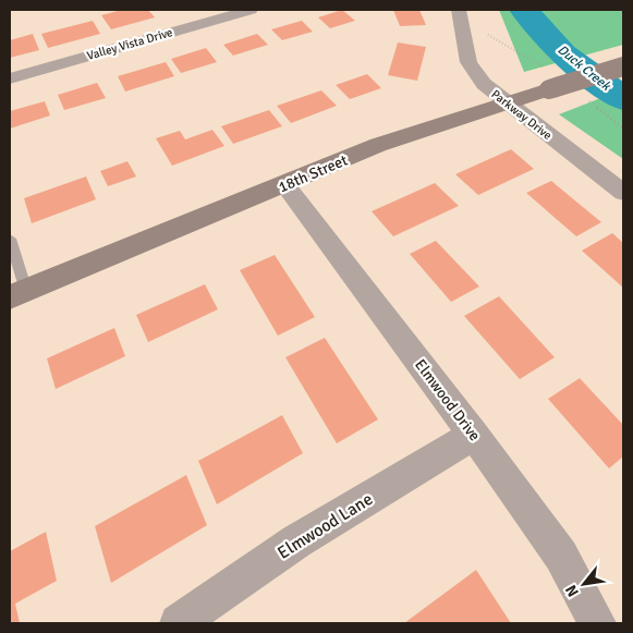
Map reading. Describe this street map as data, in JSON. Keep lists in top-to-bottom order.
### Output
{
  "streets": {
    "street": [
      "Valley Vista Drive",
      "Parkway Drive",
      "18th Street",
      "Elmwood Drive",
      "Elmwood Lane"
    ]
  },
  "crossings": [
    ["Parkway Drive", "18th Street"],
    ["18th Street", "Elmwood Drive"],
    ["Elmwood Drive", "Elmwood Lane"]
  ],
  "water": ["Duck Creek"],
  "north": "bottom left"
}
